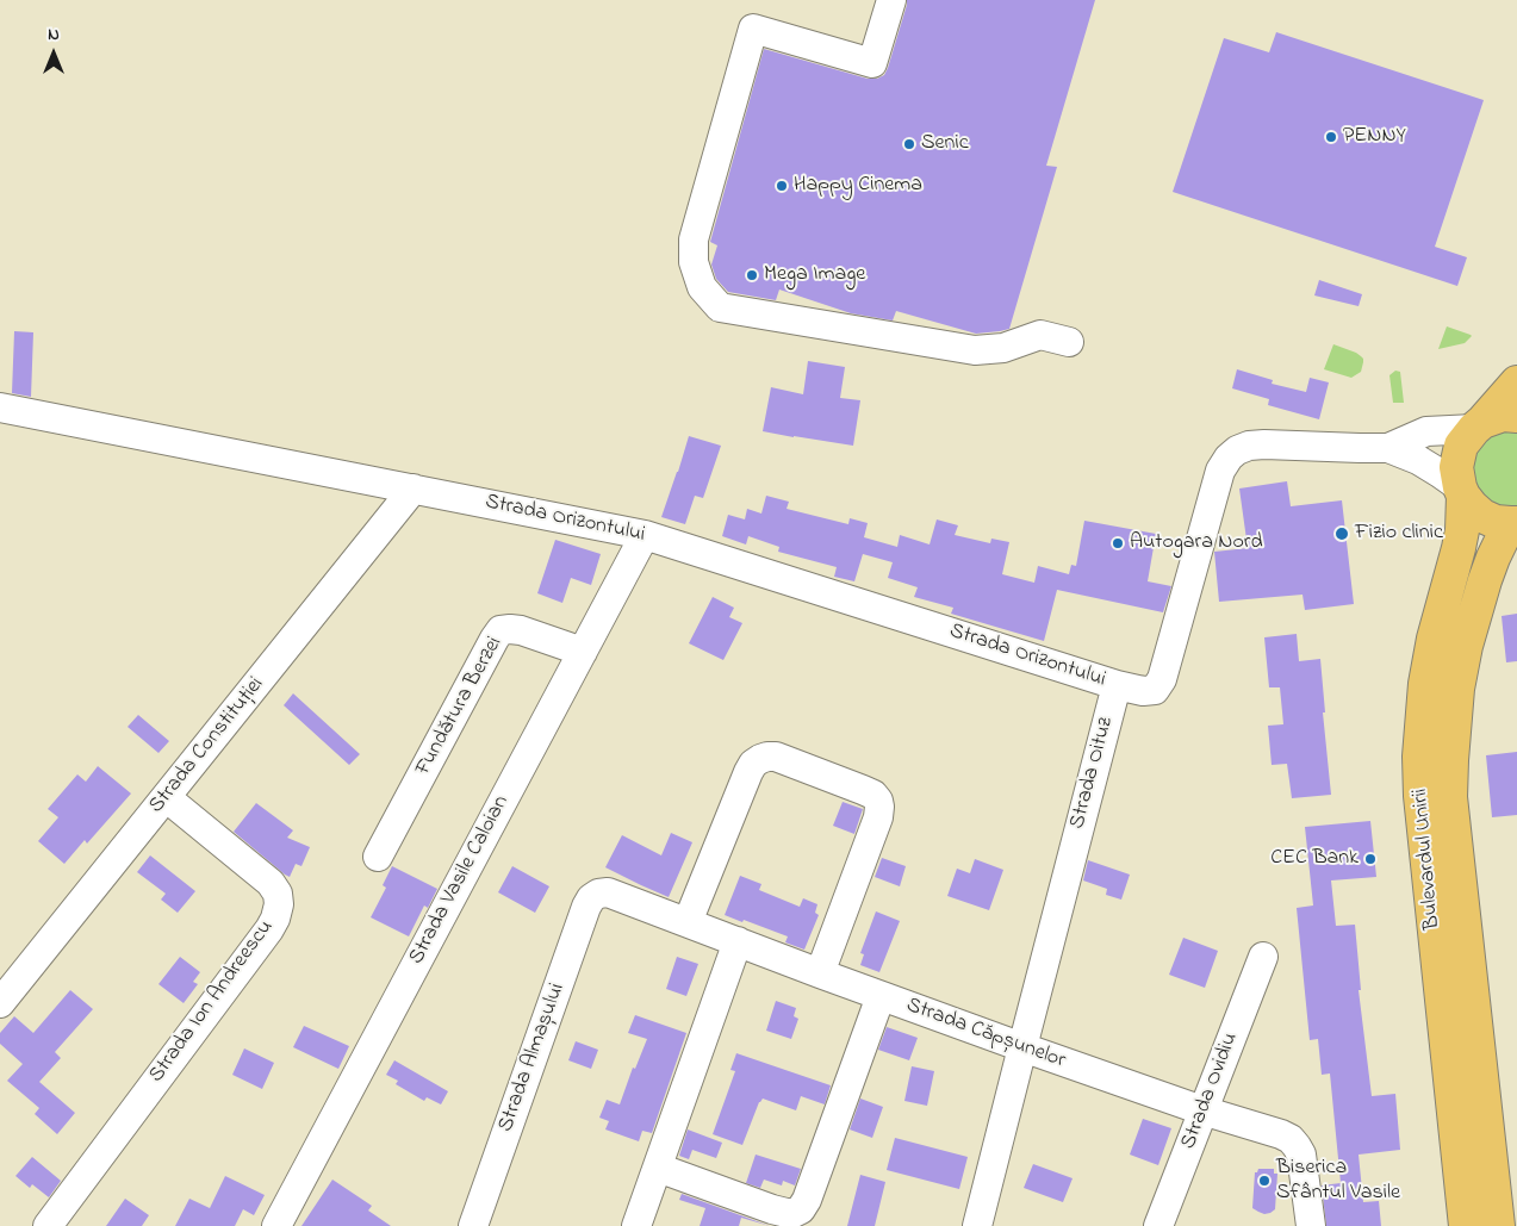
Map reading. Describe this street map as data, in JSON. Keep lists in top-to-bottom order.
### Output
{
  "streets": {
    "main road": ["Bulevardul Unirii"],
    "street": [
      "Strada Orizontului",
      "Fundătura Berzei",
      "Strada Constituției",
      "Strada Oituz",
      "Strada Vasile Caloian",
      "Strada Ion Andreescu",
      "Strada Căpșunelor",
      "Strada Almașului",
      "Strada Ovidiu"
    ]
  },
  "crossings": [
    ["Strada Orizontului", "Strada Constituției"],
    ["Strada Orizontului", "Strada Oituz"],
    ["Strada Orizontului", "Strada Vasile Caloian"],
    ["Fundătura Berzei", "Strada Vasile Caloian"],
    ["Strada Constituției", "Strada Ion Andreescu"],
    ["Strada Oituz", "Strada Căpșunelor"],
    ["Strada Căpșunelor", "Strada Almașului"],
    ["Strada Căpșunelor", "Strada Ovidiu"]
  ],
  "places": [
    "PENNY",
    "Senic",
    "Happy Cinema",
    "Mega Image",
    "Fizio clinic",
    "Autogara Nord",
    "CEC Bank",
    "Biserica Sfântul Vasile"
  ],
  "north": "top"
}
